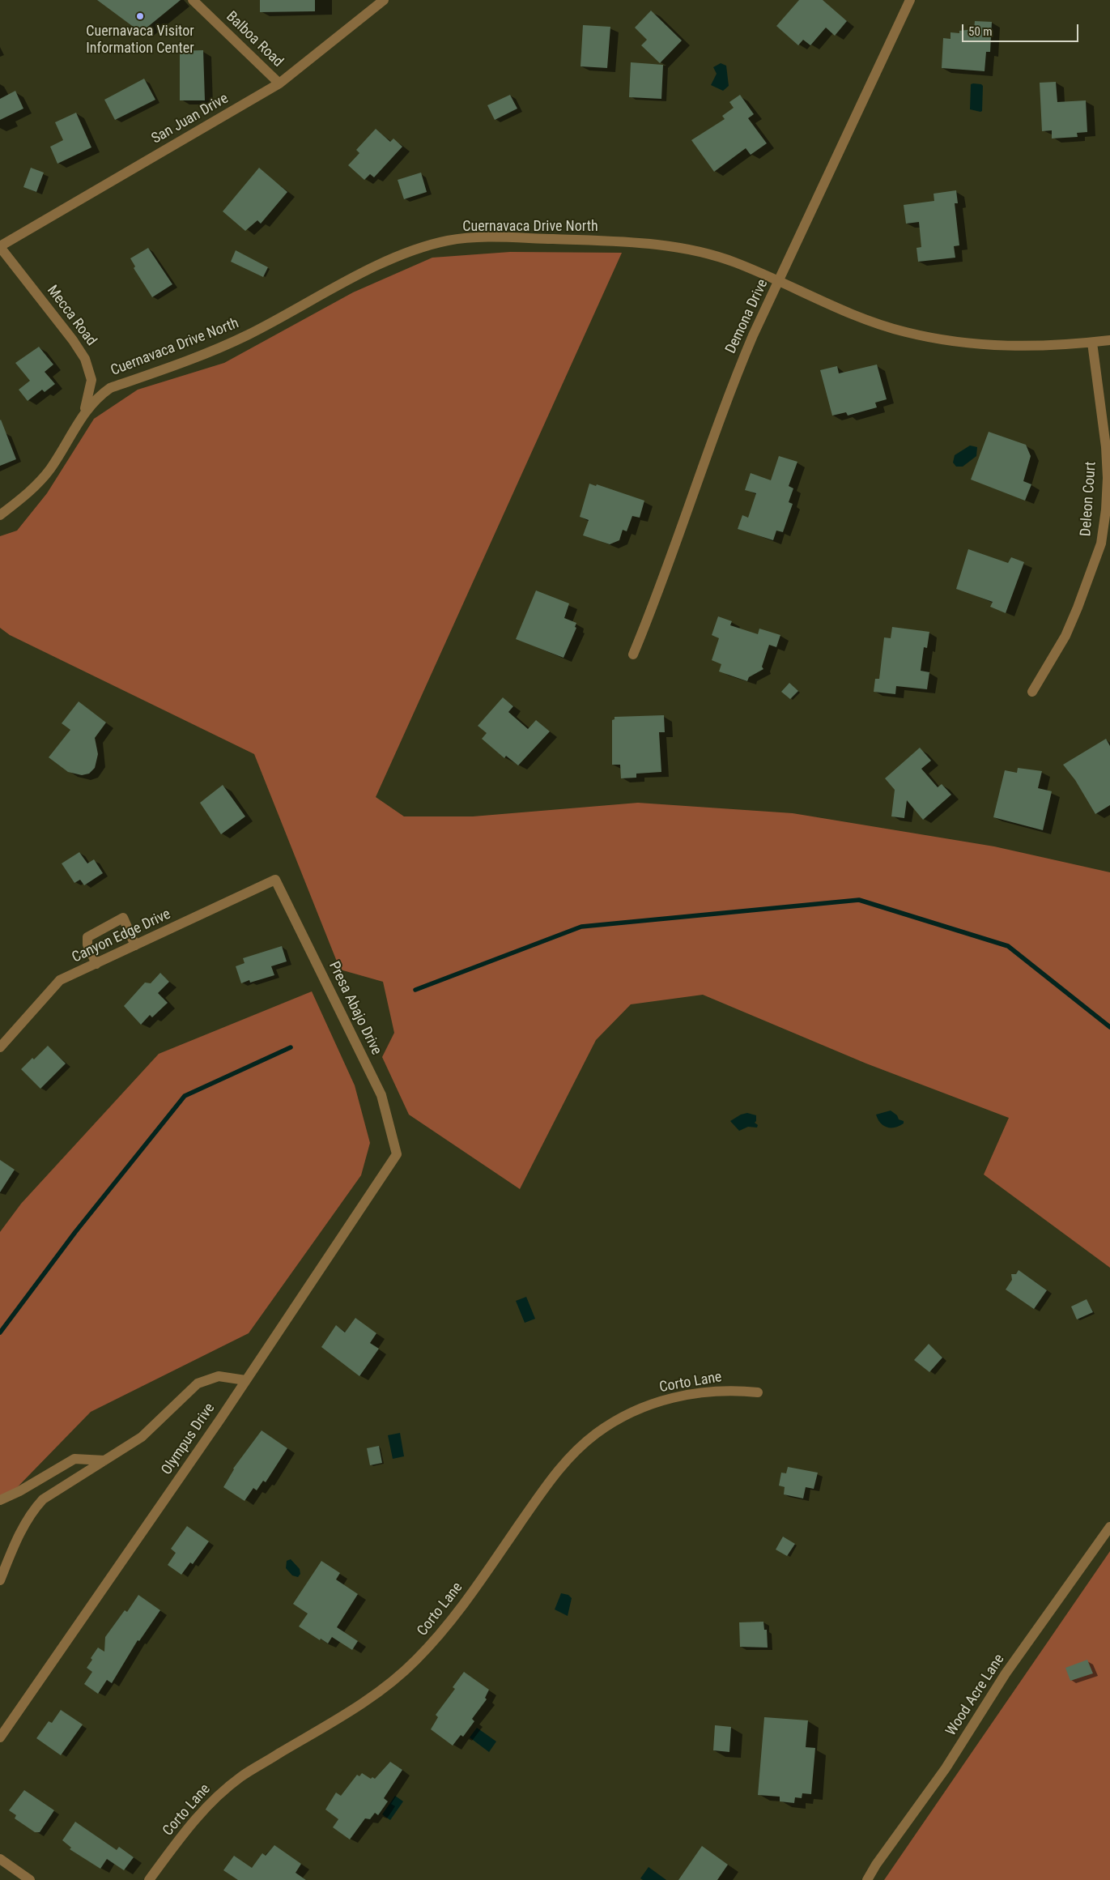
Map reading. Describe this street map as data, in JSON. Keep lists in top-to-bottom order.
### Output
{
  "streets": {
    "street": [
      "Balboa Road",
      "San Juan Drive",
      "Cuernavaca Drive North",
      "Mecca Road",
      "Demona Drive",
      "Deleon Court",
      "Canyon Edge Drive",
      "Presa Abajo Drive",
      "Corto Lane",
      "Olympus Drive",
      "Wood Acre Lane"
    ]
  },
  "crossings": [
    ["Balboa Road", "San Juan Drive"],
    ["San Juan Drive", "Mecca Road"],
    ["Cuernavaca Drive North", "Mecca Road"],
    ["Cuernavaca Drive North", "Demona Drive"],
    ["Cuernavaca Drive North", "Deleon Court"],
    ["Canyon Edge Drive", "Presa Abajo Drive"],
    ["Presa Abajo Drive", "Olympus Drive"]
  ],
  "places": ["Cuernavaca Visitor Information Center"],
  "scale_bar": "50 m"
}
